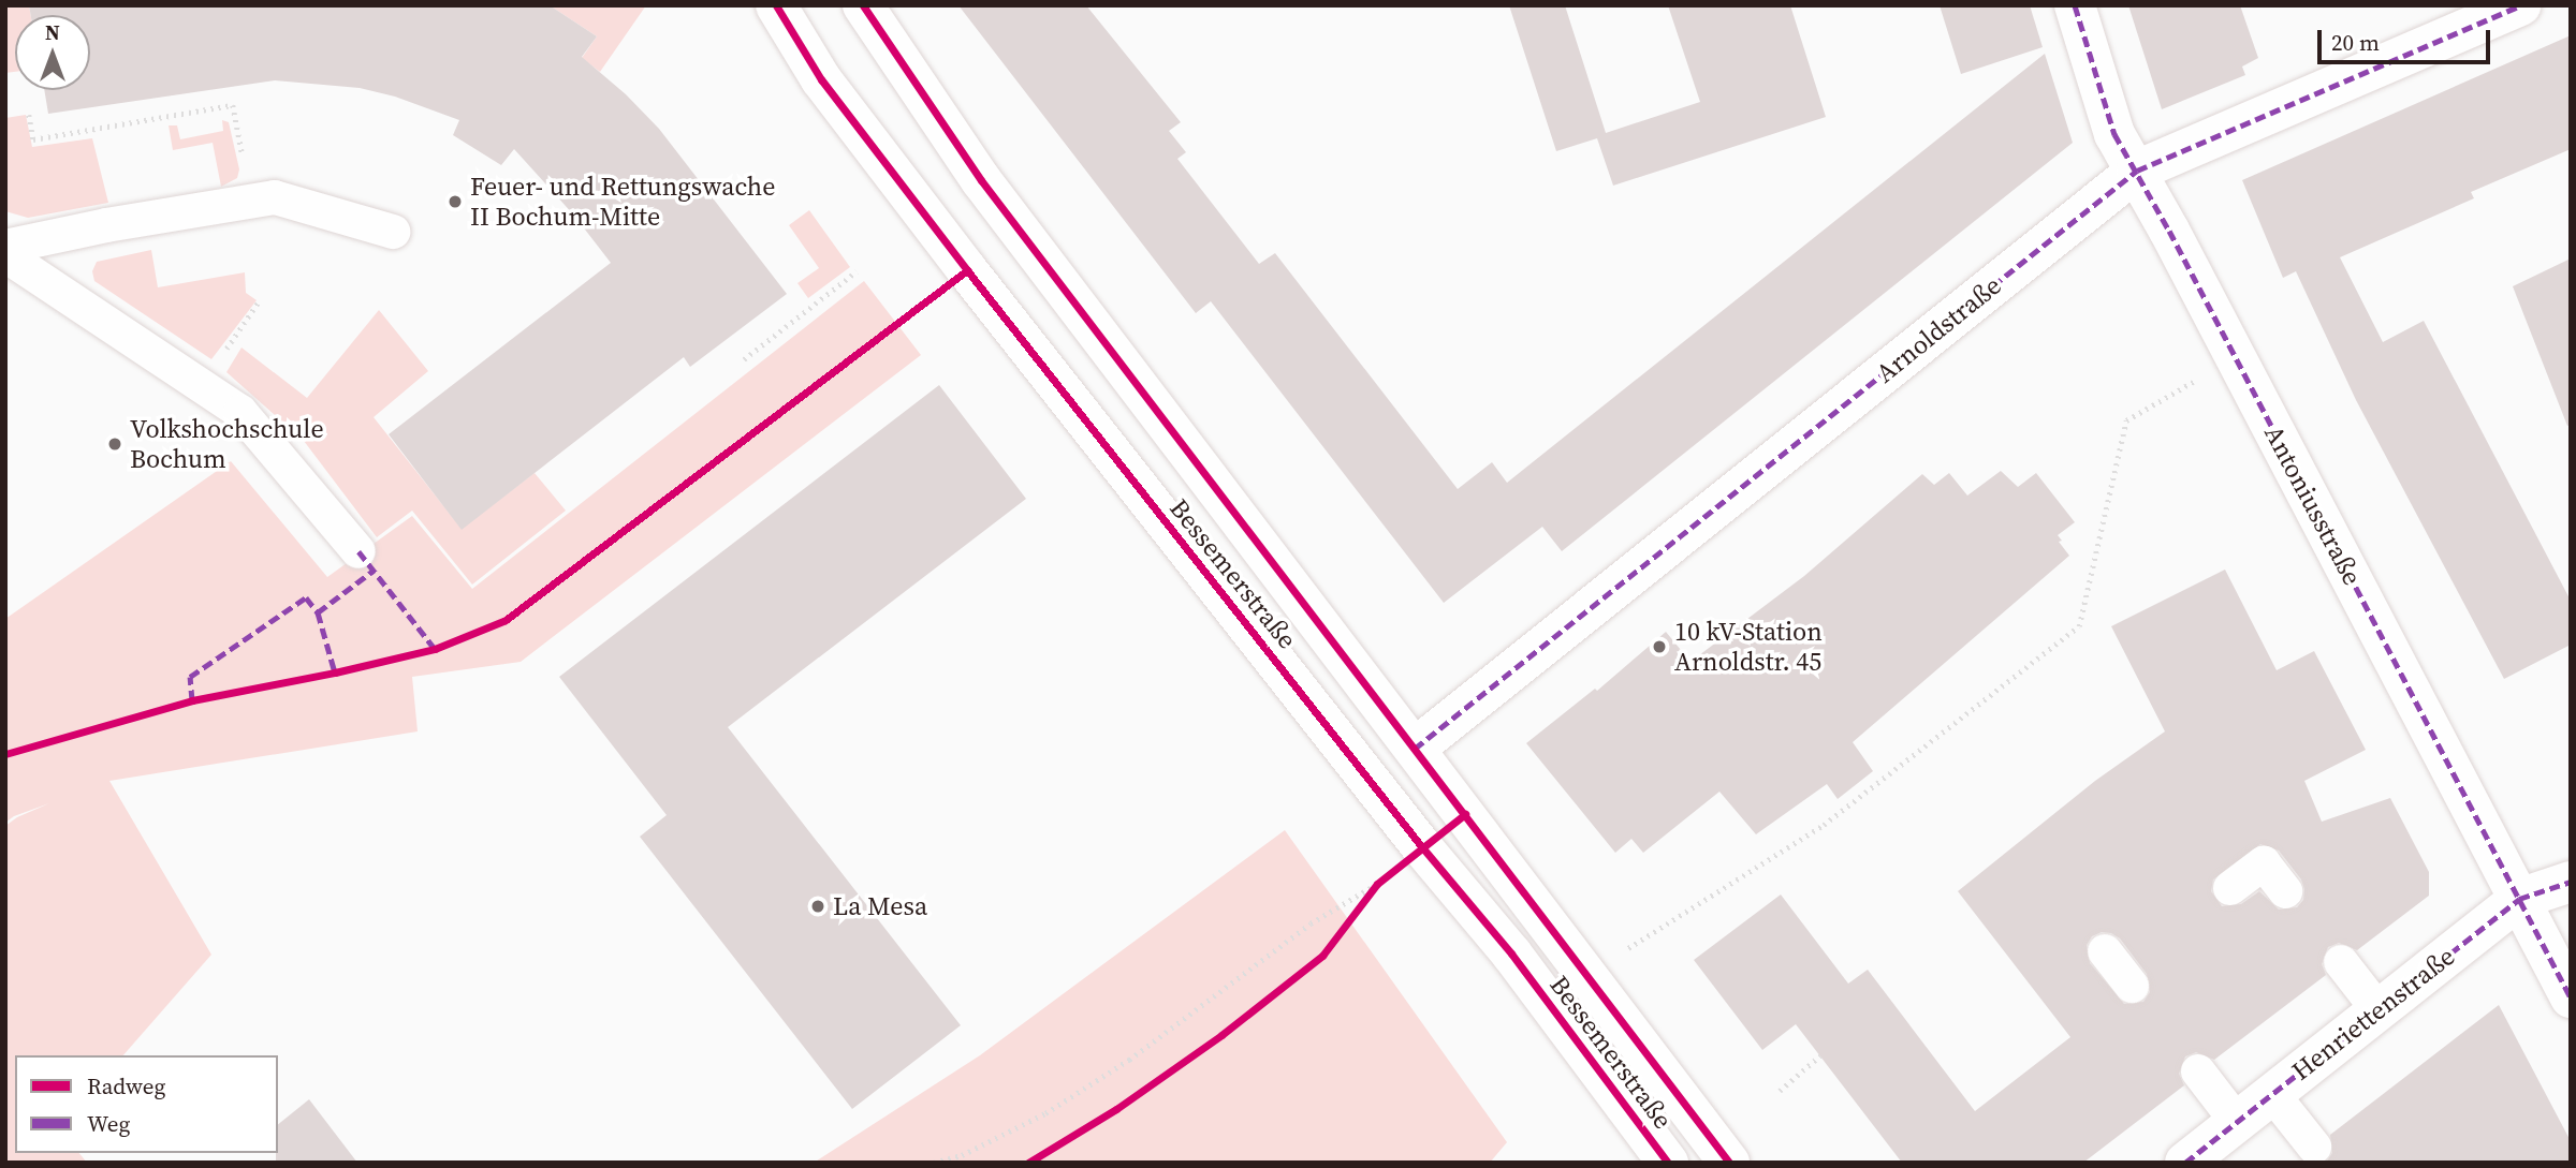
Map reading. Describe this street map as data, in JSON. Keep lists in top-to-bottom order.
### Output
{
  "streets": {
    "street": [
      "Arnoldstraße",
      "Antoniusstraße",
      "Bessemerstraße",
      "Henriettenstraße"
    ]
  },
  "crossings": [
    ["Arnoldstraße", "Antoniusstraße"],
    ["Arnoldstraße", "Bessemerstraße"],
    ["Antoniusstraße", "Henriettenstraße"]
  ],
  "places": [
    "Feuer- und Rettungswache II Bochum-Mitte",
    "Volkshochschule Bochum",
    "10 kV-Station Arnoldstr. 45",
    "La Mesa"
  ],
  "legend": ["Radweg", "Weg"],
  "scale_bar": "20 m",
  "north": "top"
}
